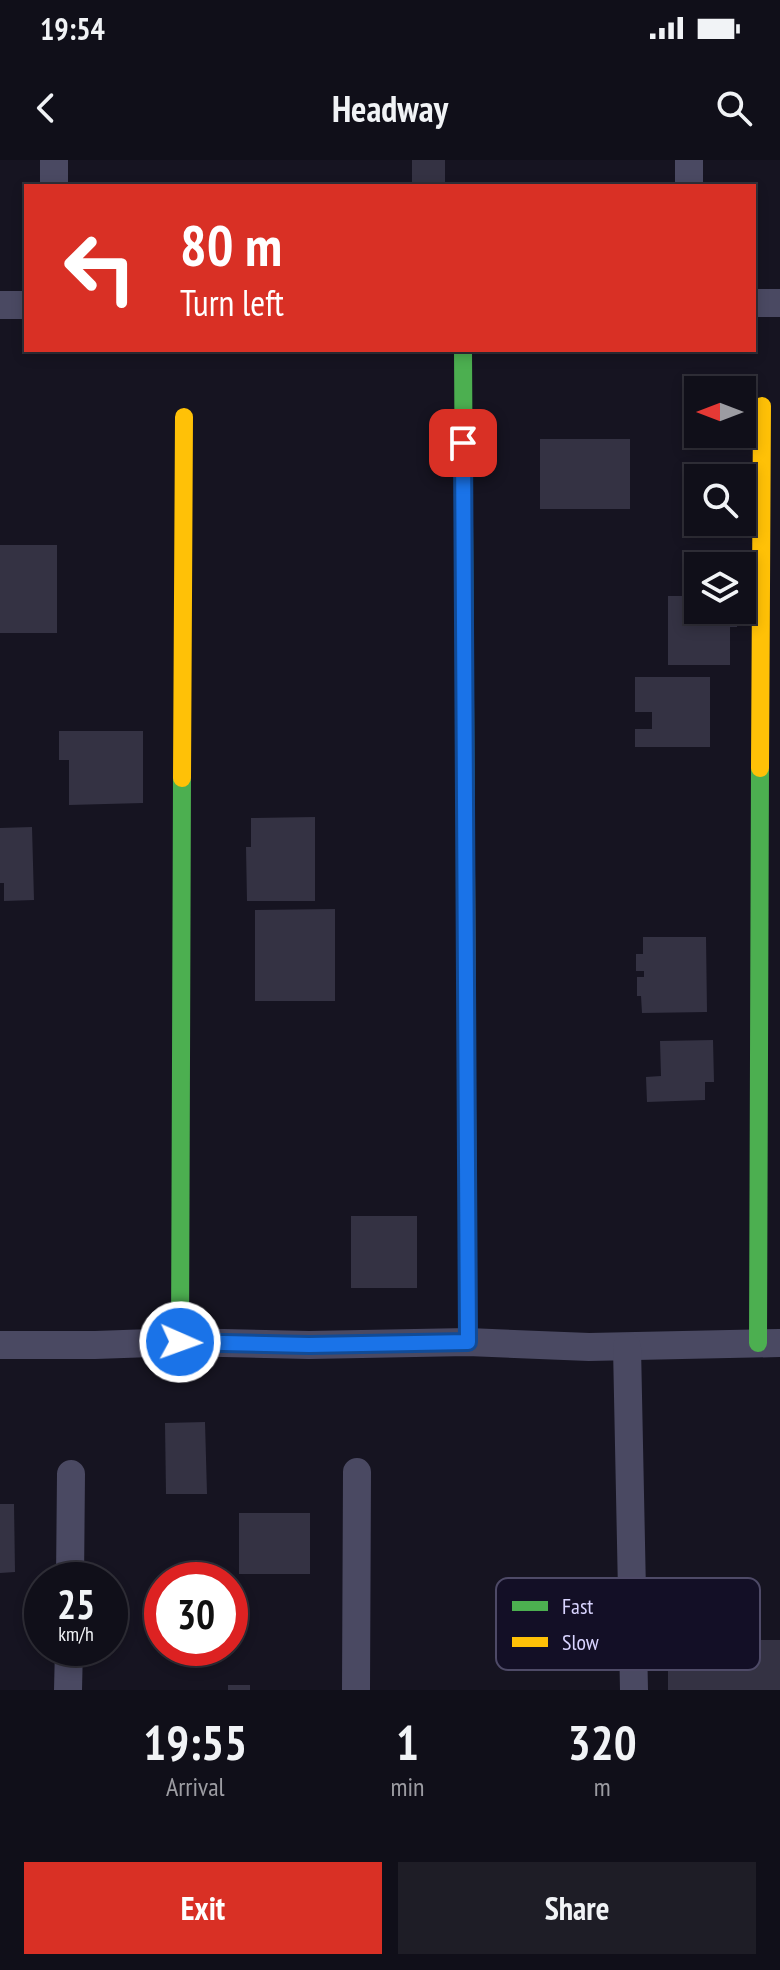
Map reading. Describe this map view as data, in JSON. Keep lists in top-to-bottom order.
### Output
{
  "legend": ["Fast", "Slow"],
  "north": "left",
  "page": {
    "status": "19:54",
    "header": "Headway",
    "turn": ["80 m", "Turn left"],
    "speed": "25 km/h",
    "limit": "30",
    "eta": [
      "19:55",
      "Arrival",
      "1",
      "min",
      "320",
      "m"
    ],
    "buttons": ["Exit", "Share"]
  }
}
